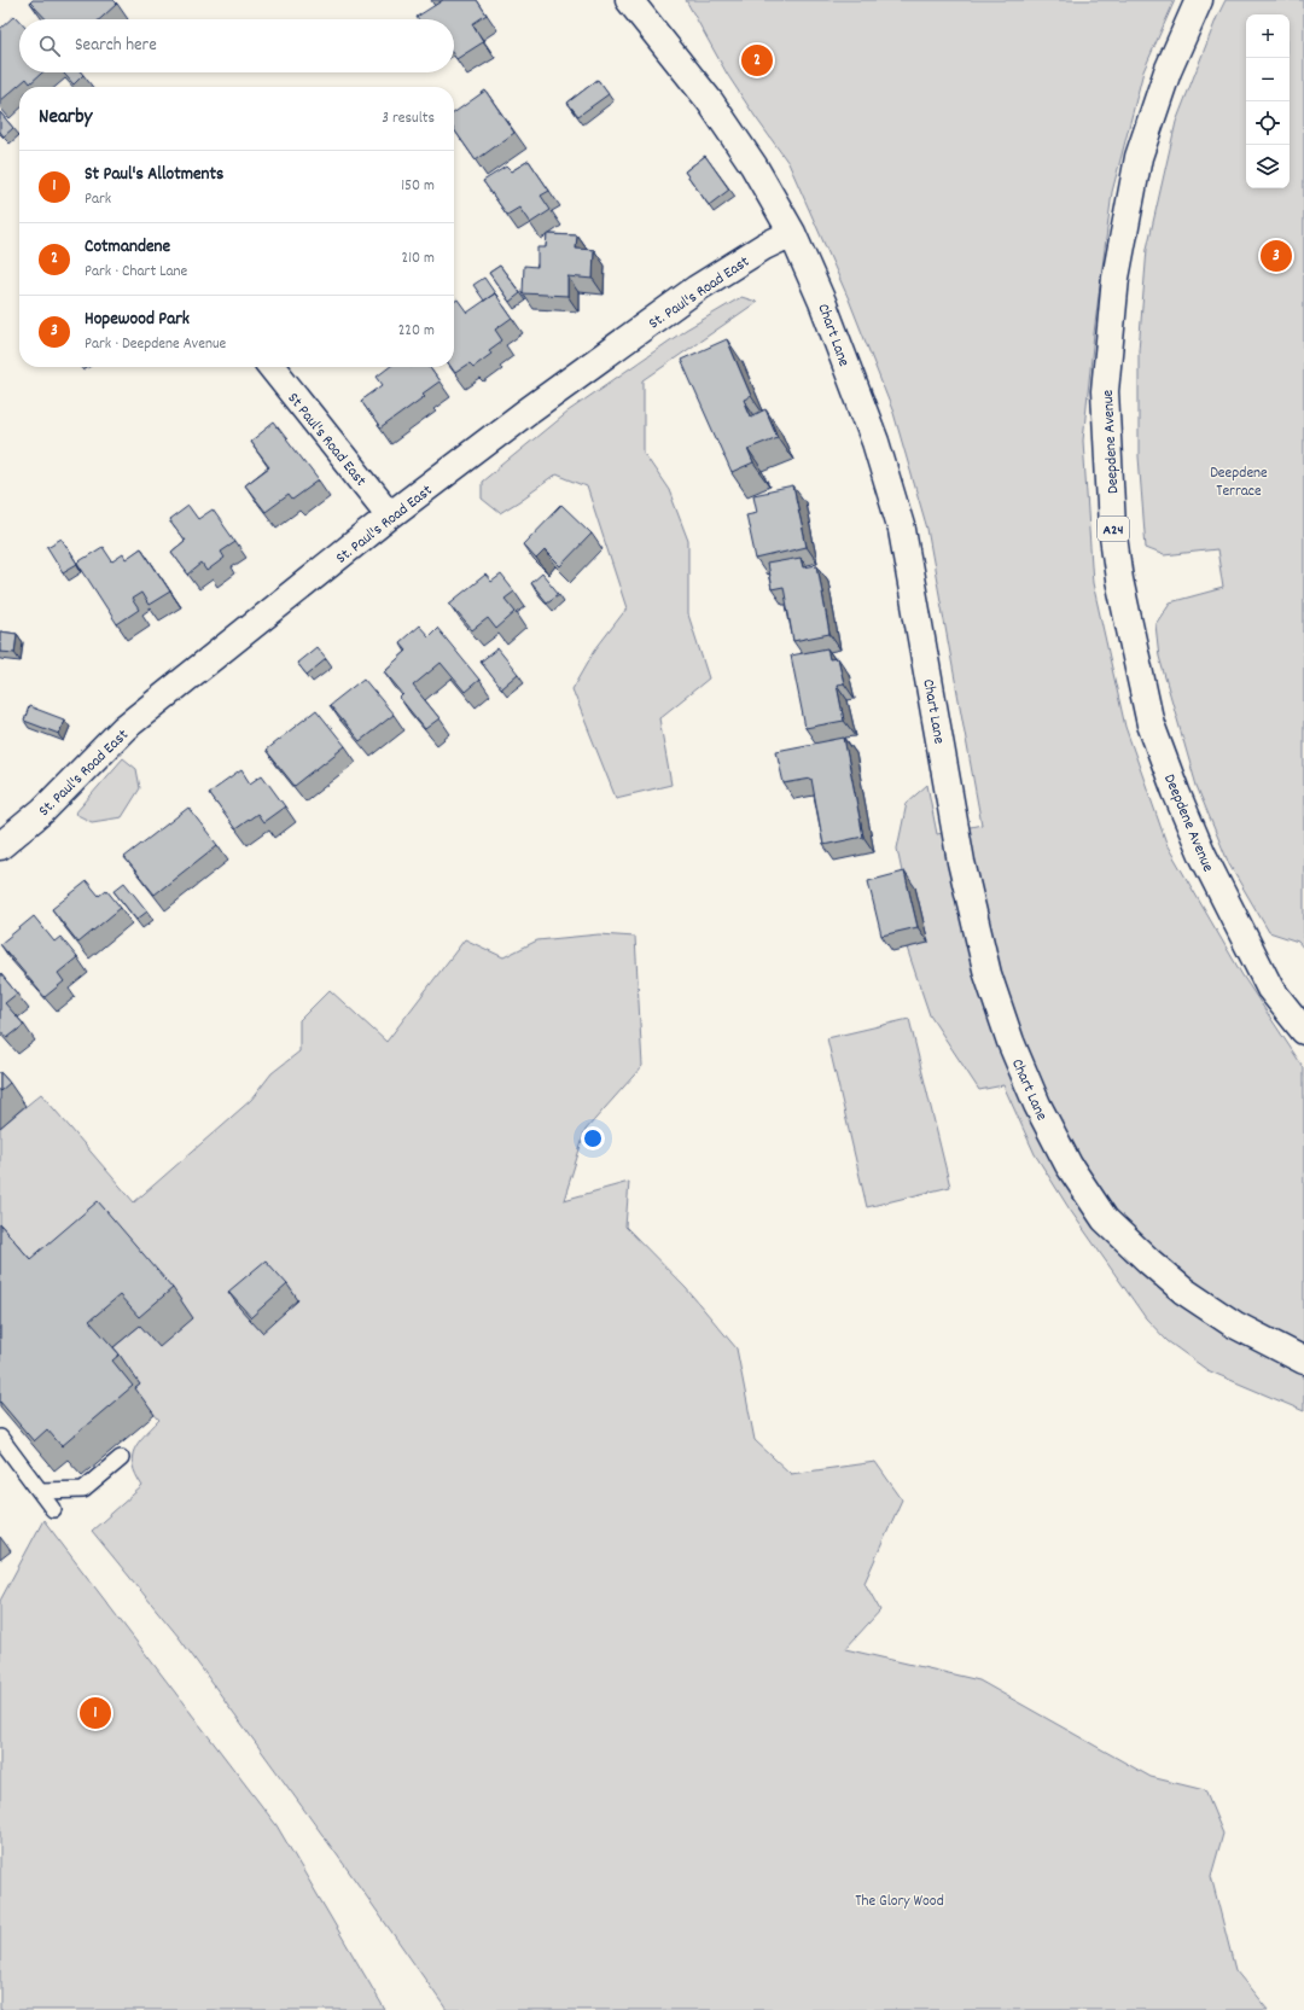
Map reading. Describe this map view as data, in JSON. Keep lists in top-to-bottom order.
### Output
{
  "streets": {
    "main road": [
      "St. Paul's Road East",
      "Chart Lane",
      "St Paul's Road East",
      "Deepdene Avenue",
      "A24"
    ]
  },
  "crossings": [
    ["St. Paul's Road East", "Chart Lane"],
    ["St. Paul's Road East", "St Paul's Road East"]
  ],
  "parks": ["Deepdene Terrace", "The Glory Wood"],
  "page": {
    "map_buttons": ["+", "−"],
    "search": "Search here",
    "pins": ["2", "3", "1"],
    "heading": ["Nearby", "3 results"],
    "list": [
      {
        "mark": "1",
        "name": "St Paul's Allotments",
        "note": "Park",
        "value": "150 m"
      },
      {
        "mark": "2",
        "name": "Cotmandene",
        "note": "Park · Chart Lane",
        "value": "210 m"
      },
      {
        "mark": "3",
        "name": "Hopewood Park",
        "note": "Park · Deepdene Avenue",
        "value": "220 m"
      }
    ]
  }
}
